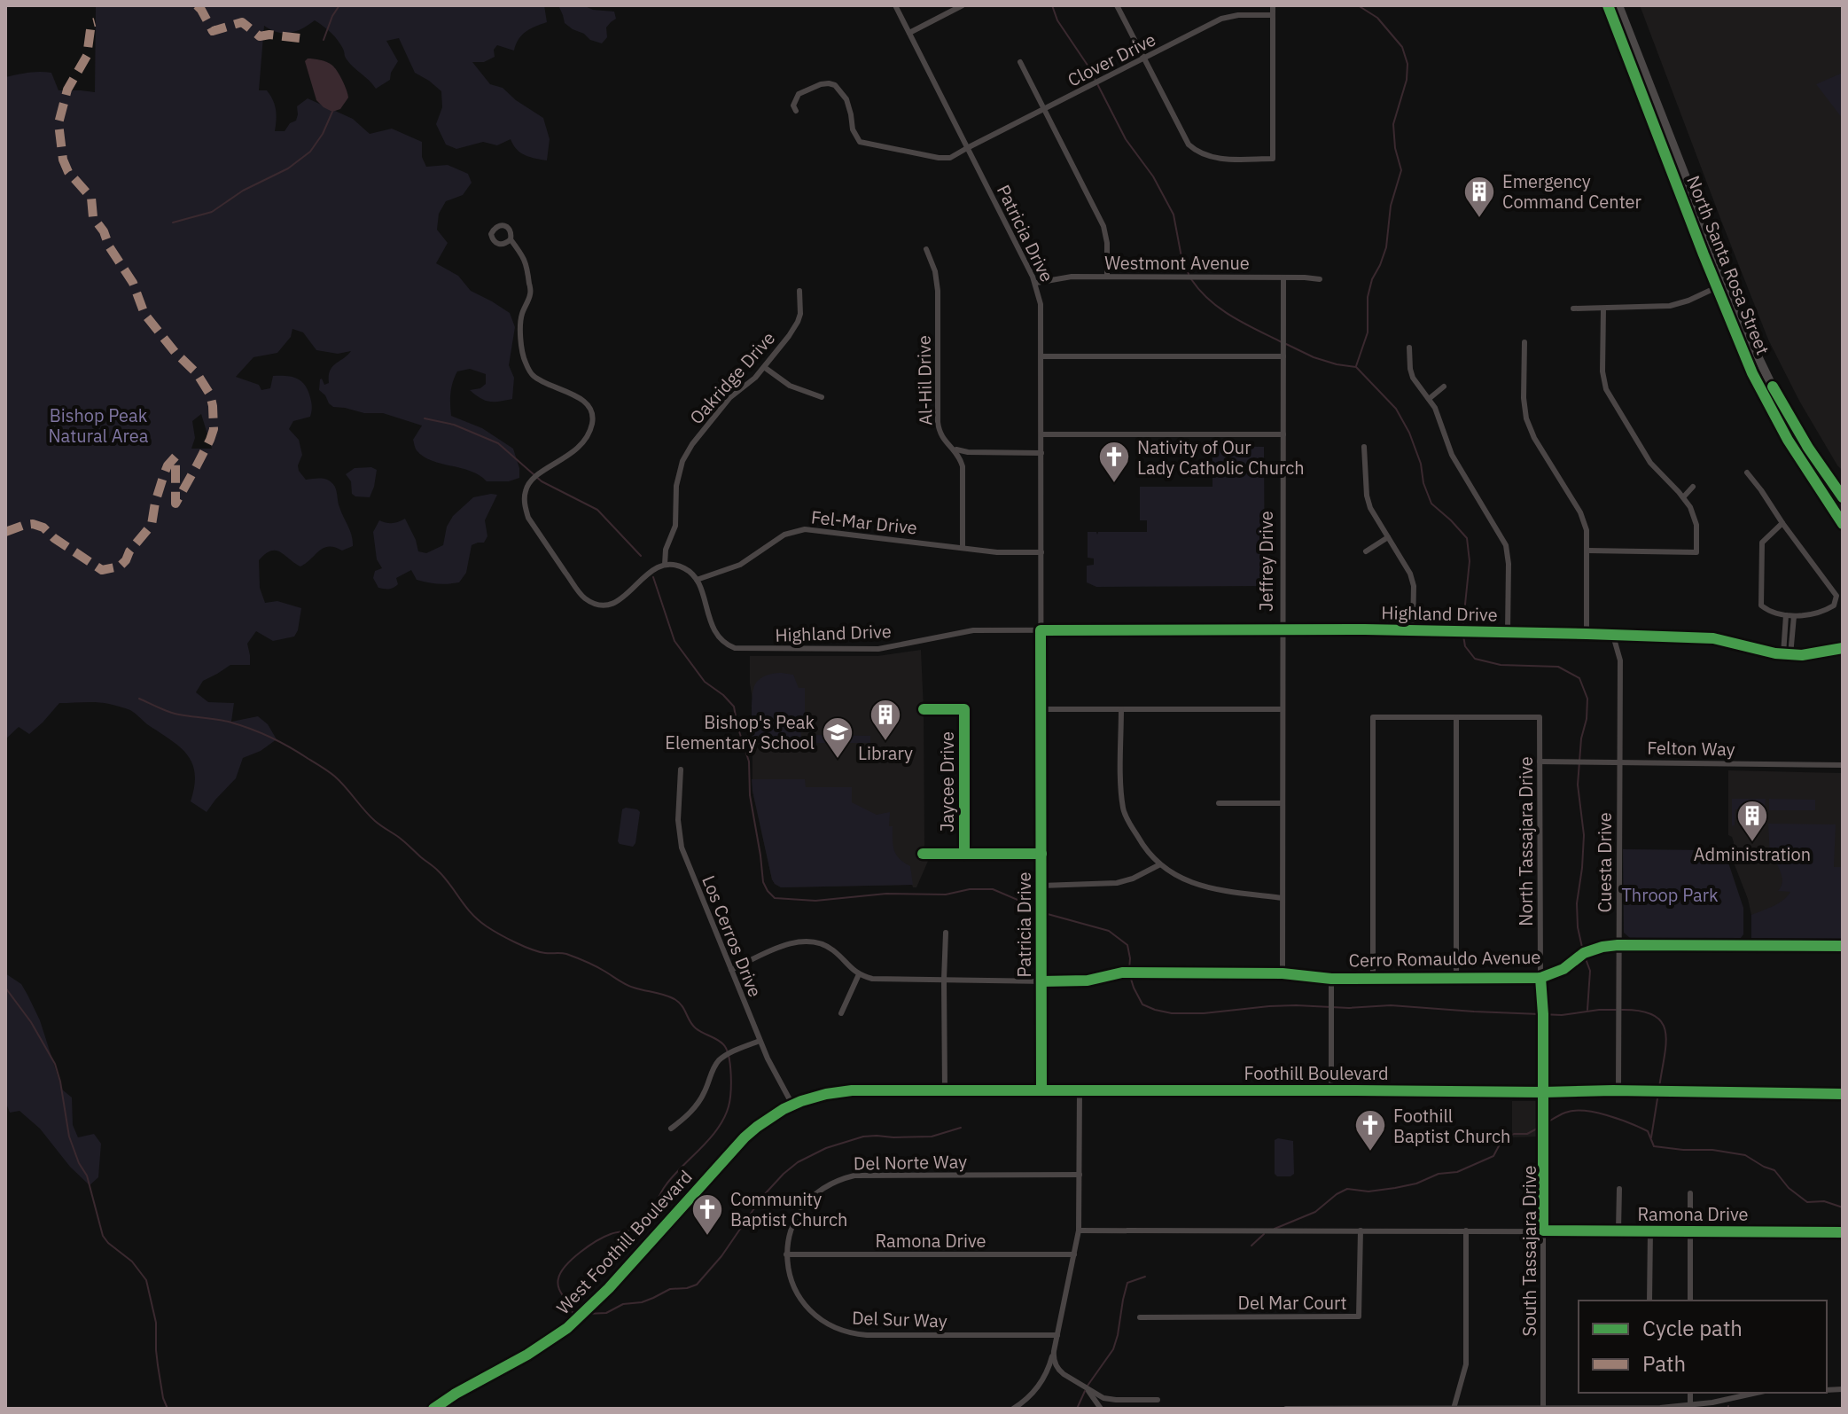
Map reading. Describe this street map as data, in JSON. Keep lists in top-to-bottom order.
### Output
{
  "streets": {
    "highway": ["North Santa Rosa Street"],
    "street": [
      "Clover Drive",
      "Patricia Drive",
      "Westmont Avenue",
      "Oakridge Drive",
      "Al-Hil Drive",
      "Fel-Mar Drive",
      "Jeffrey Drive",
      "Highland Drive",
      "Felton Way",
      "Jaycee Drive",
      "North Tassajara Drive",
      "Cuesta Drive",
      "Los Cerros Drive",
      "Cerro Romauldo Avenue",
      "Foothill Boulevard",
      "Del Norte Way",
      "Ramona Drive",
      "West Foothill Boulevard",
      "South Tassajara Drive",
      "Del Mar Court",
      "Del Sur Way"
    ]
  },
  "crossings": [
    ["Clover Drive", "Patricia Drive"],
    ["Patricia Drive", "Westmont Avenue"],
    ["Patricia Drive", "Fel-Mar Drive"],
    ["Patricia Drive", "Highland Drive"],
    ["Patricia Drive", "Cerro Romauldo Avenue"],
    ["Patricia Drive", "Foothill Boulevard"],
    ["Westmont Avenue", "Jeffrey Drive"],
    ["Al-Hil Drive", "Fel-Mar Drive"],
    ["Fel-Mar Drive", "Highland Drive"],
    ["Jeffrey Drive", "Highland Drive"],
    ["Jeffrey Drive", "Cerro Romauldo Avenue"],
    ["Highland Drive", "Cuesta Drive"],
    ["Felton Way", "North Tassajara Drive"],
    ["Felton Way", "Cuesta Drive"],
    ["North Tassajara Drive", "Cerro Romauldo Avenue"],
    ["North Tassajara Drive", "Foothill Boulevard"],
    ["North Tassajara Drive", "South Tassajara Drive"],
    ["Cuesta Drive", "Cerro Romauldo Avenue"],
    ["Cuesta Drive", "Foothill Boulevard"],
    ["Los Cerros Drive", "Foothill Boulevard"],
    ["Los Cerros Drive", "West Foothill Boulevard"],
    ["Foothill Boulevard", "West Foothill Boulevard"],
    ["Foothill Boulevard", "South Tassajara Drive"],
    ["Del Norte Way", "Ramona Drive"],
    ["Del Norte Way", "Del Sur Way"],
    ["Ramona Drive", "South Tassajara Drive"],
    ["Ramona Drive", "Del Mar Court"],
    ["Ramona Drive", "Del Sur Way"]
  ],
  "parks": ["Bishop Peak Natural Area", "Throop Park"],
  "places": {
    "building": ["Emergency Command Center", "Library", "Administration"],
    "church": ["Nativity of Our Lady Catholic Church", "Foothill Baptist Church", "Community Baptist Church"],
    "school or university": ["Bishop's Peak Elementary School"]
  },
  "legend": ["Cycle path", "Path"]
}
